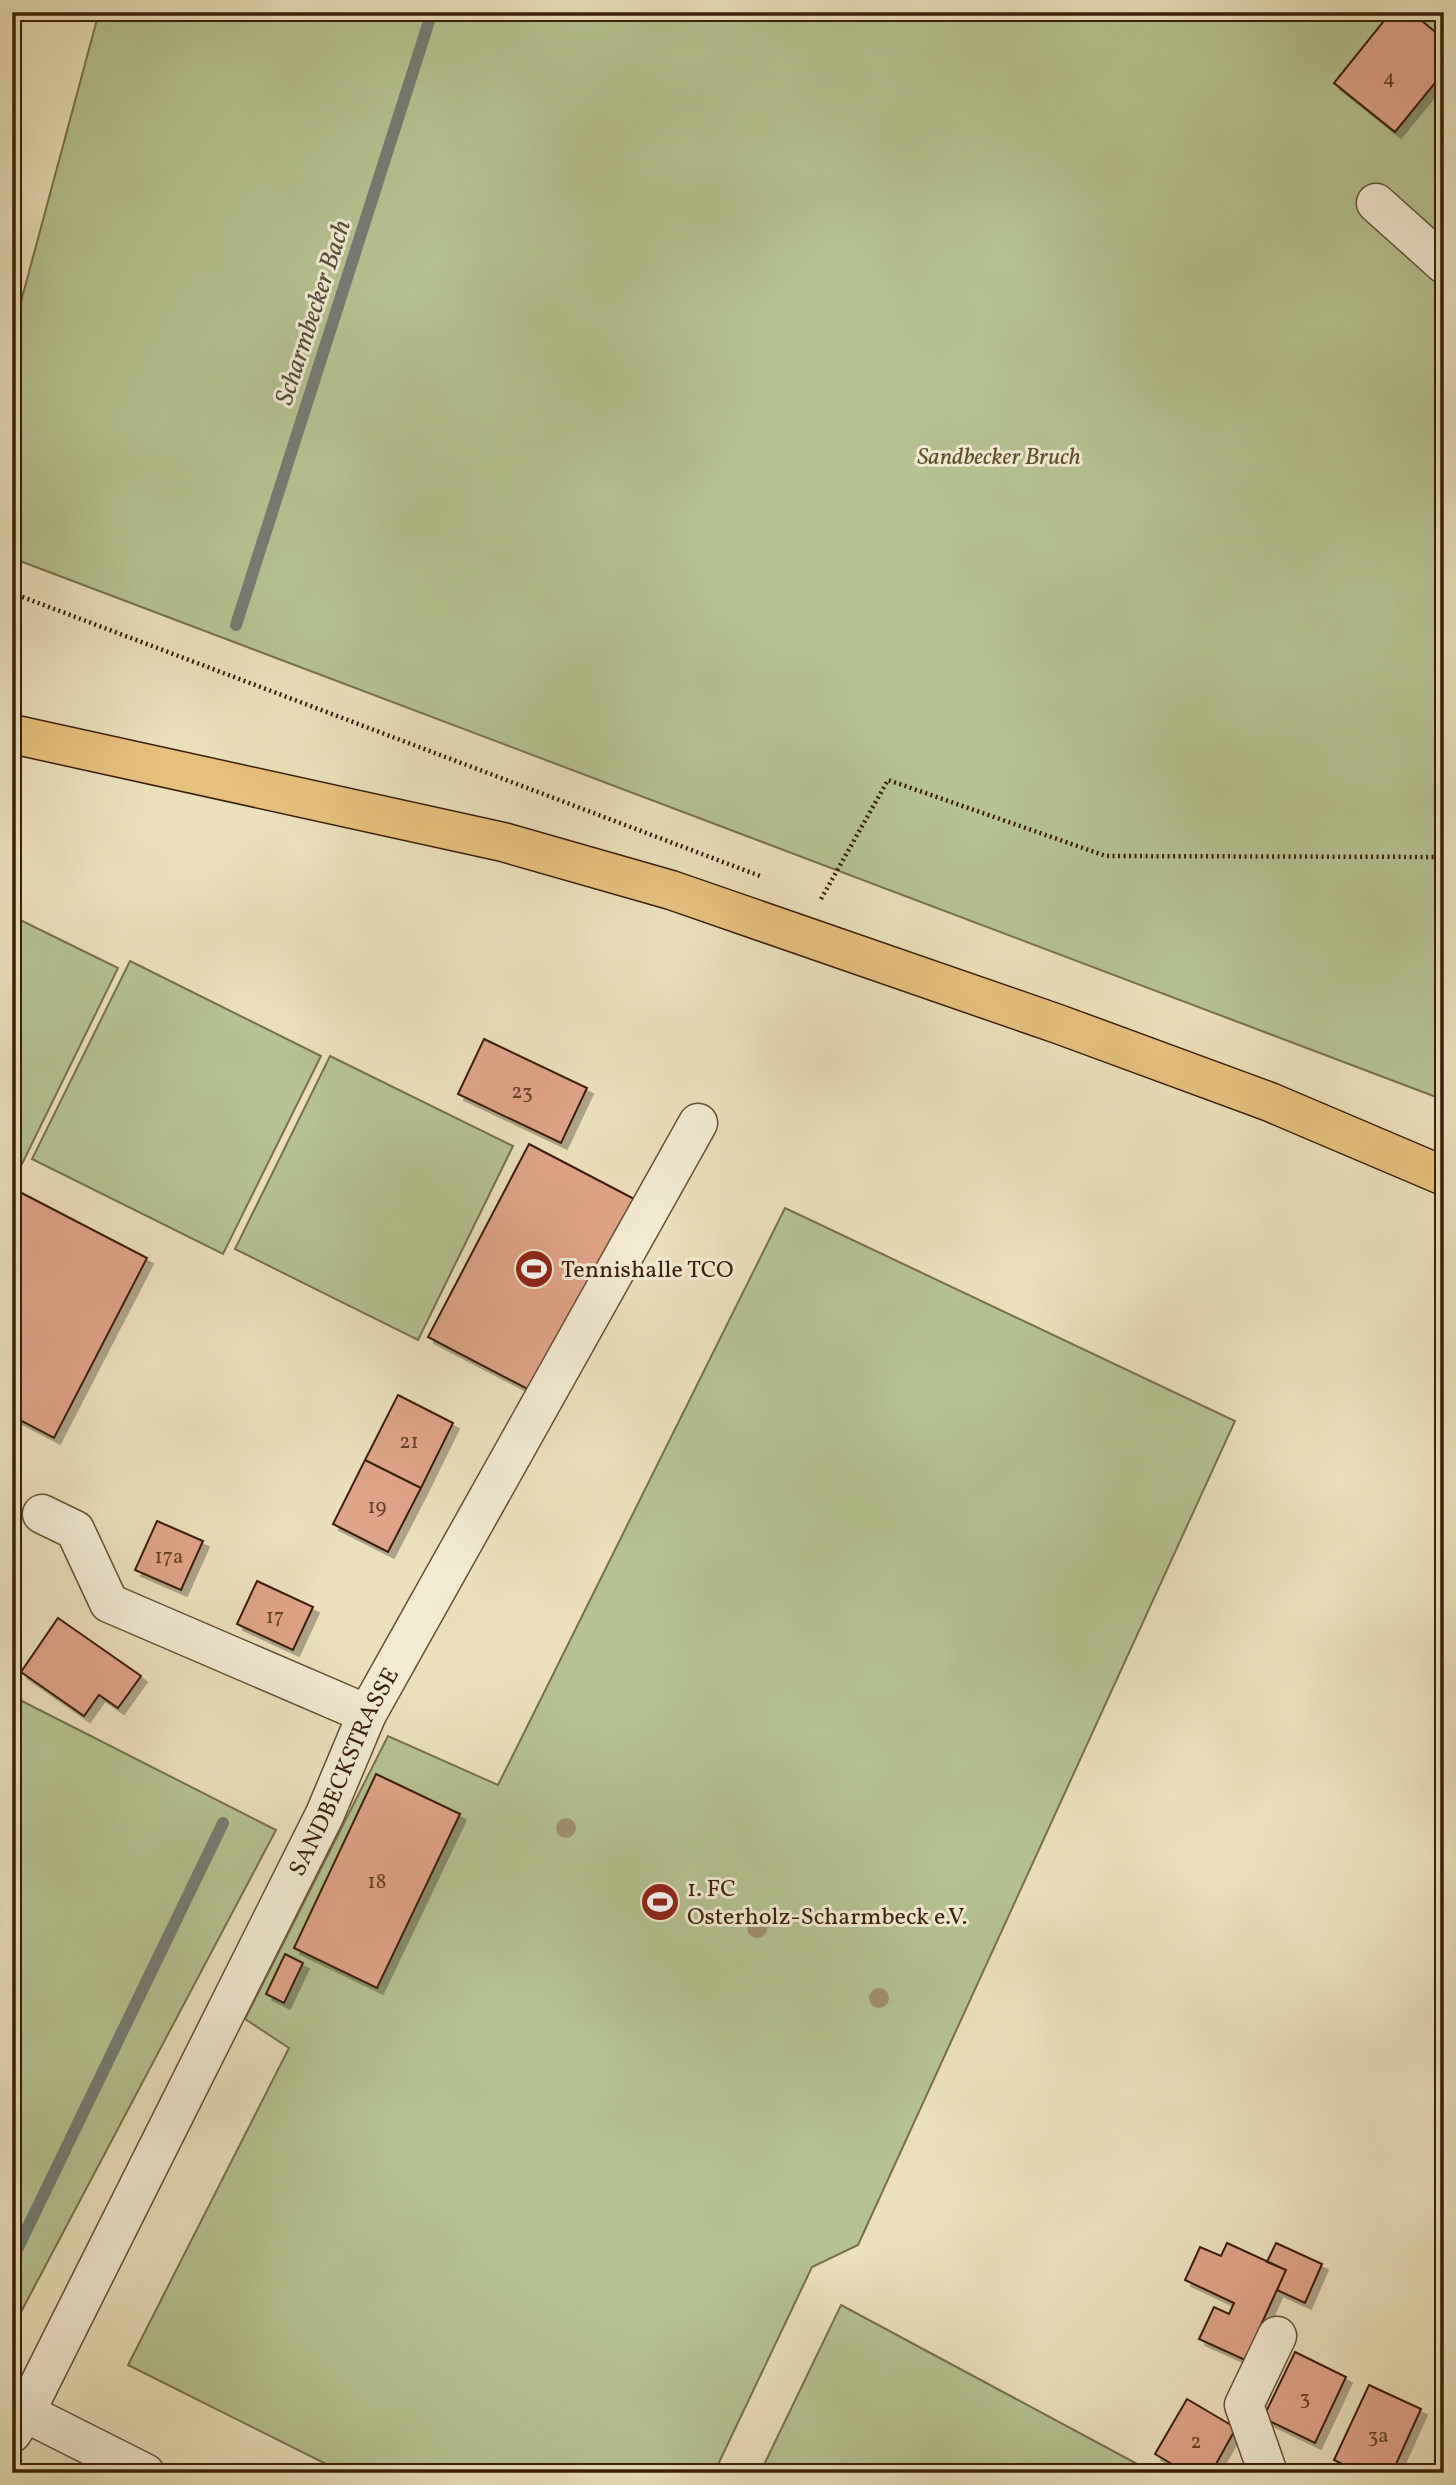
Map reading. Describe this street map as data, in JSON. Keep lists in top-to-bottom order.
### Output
{
  "streets": {
    "street": ["SANDBECKSTRASSE"]
  },
  "water": ["Scharmbecker Bach"],
  "parks": ["Sandbecker Bruch"],
  "places": {
    "sports": ["Tennishalle TCO", "1. FC Osterholz-Scharmbeck e.V."]
  },
  "house_numbers": [
    "4",
    "23",
    "21",
    "19",
    "17a",
    "17",
    "18",
    "3",
    "3a",
    "2"
  ]
}
